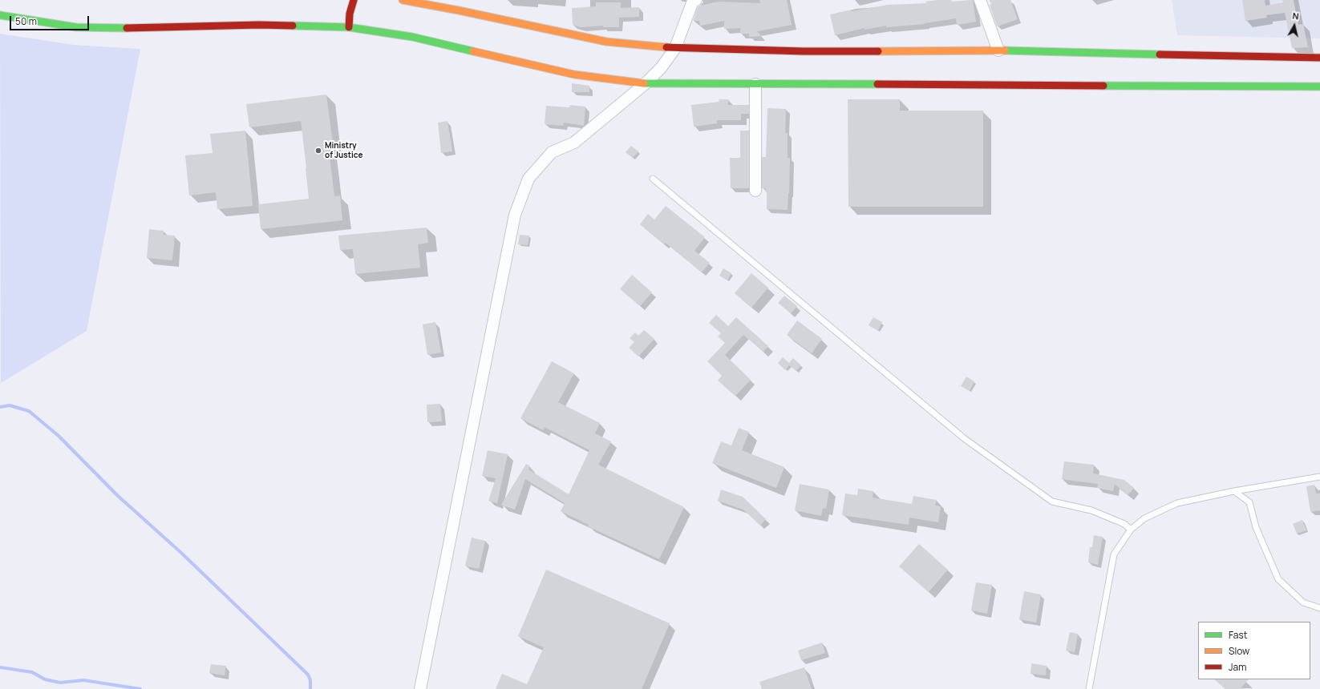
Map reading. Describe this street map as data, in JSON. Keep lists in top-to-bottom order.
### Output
{
  "places": ["Ministry of Justice"],
  "legend": ["Fast", "Slow", "Jam"],
  "scale_bar": "50 m",
  "north": "top"
}
